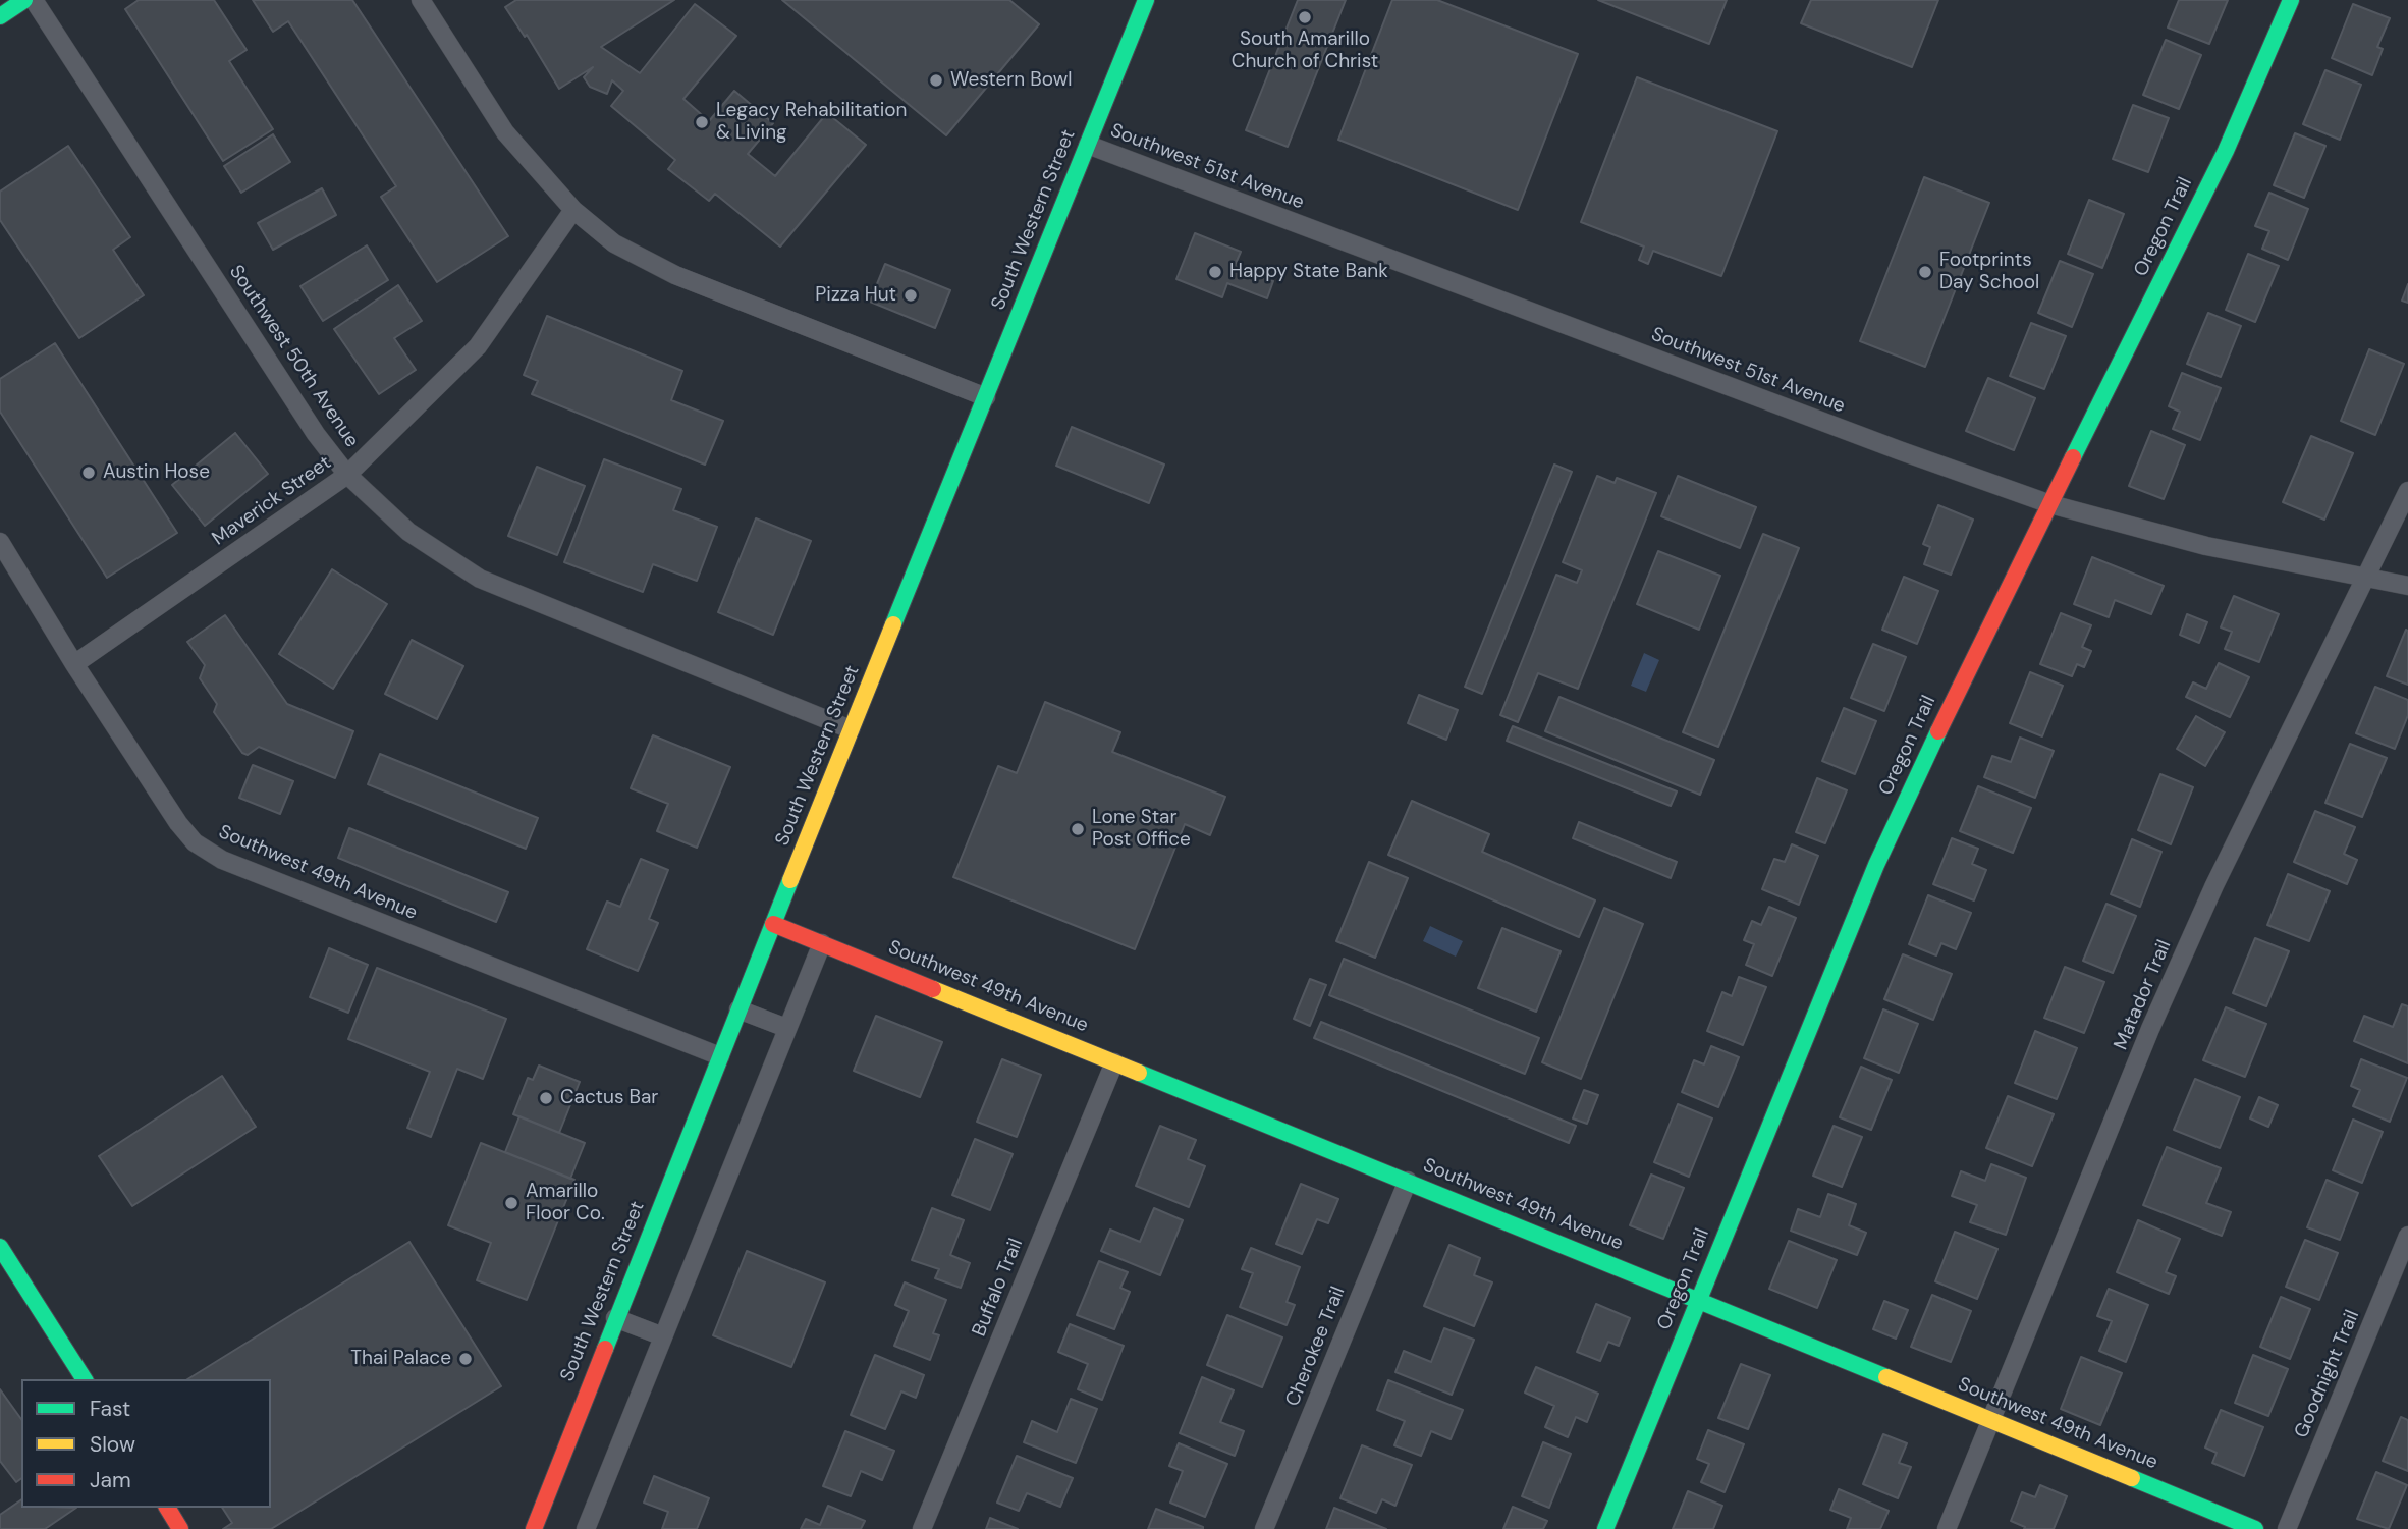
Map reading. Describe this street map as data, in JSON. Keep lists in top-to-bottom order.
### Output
{
  "streets": {
    "street": [
      "Southwest 51st Avenue",
      "South Western Street",
      "Oregon Trail",
      "Southwest 50th Avenue",
      "Maverick Street",
      "Southwest 49th Avenue",
      "Matador Trail",
      "Buffalo Trail",
      "Cherokee Trail",
      "Goodnight Trail"
    ]
  },
  "crossings": [
    ["Southwest 51st Avenue", "South Western Street"],
    ["Southwest 51st Avenue", "Oregon Trail"],
    ["Southwest 51st Avenue", "Matador Trail"],
    ["South Western Street", "Southwest 50th Avenue"],
    ["South Western Street", "Southwest 49th Avenue"],
    ["Oregon Trail", "Southwest 49th Avenue"],
    ["Southwest 50th Avenue", "Maverick Street"],
    ["Maverick Street", "Southwest 49th Avenue"],
    ["Southwest 49th Avenue", "Matador Trail"],
    ["Southwest 49th Avenue", "Buffalo Trail"],
    ["Southwest 49th Avenue", "Cherokee Trail"]
  ],
  "places": [
    "South Amarillo Church of Christ",
    "Western Bowl",
    "Legacy Rehabilitation & Living",
    "Happy State Bank",
    "Footprints Day School",
    "Pizza Hut",
    "Austin Hose",
    "Lone Star Post Office",
    "Cactus Bar",
    "Amarillo Floor Co.",
    "Thai Palace"
  ],
  "legend": ["Fast", "Slow", "Jam"]
}
